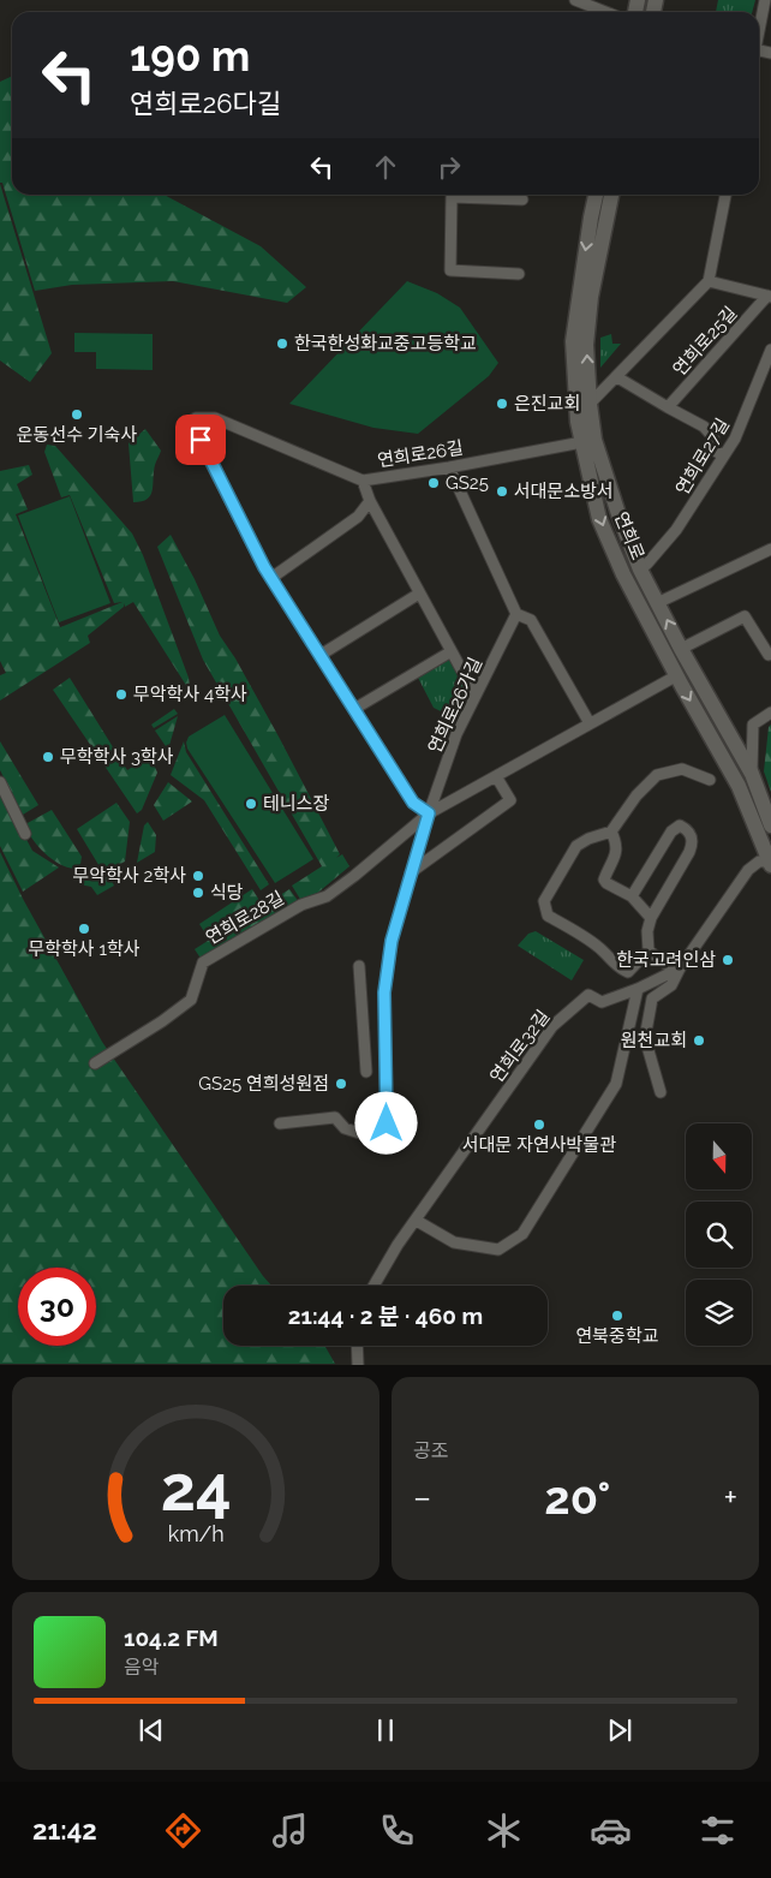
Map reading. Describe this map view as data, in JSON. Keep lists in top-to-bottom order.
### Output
{
  "streets": {
    "main road": ["연희로"],
    "street": [
      "연희로25길",
      "연희로26길",
      "연희로27길",
      "연희로26가길",
      "연희로28길",
      "연희로32길"
    ]
  },
  "crossings": [
    ["연희로25길", "연희로"],
    ["연희로26길", "연희로"],
    ["연희로27길", "연희로"],
    ["연희로", "연희로28길"],
    ["연희로", "연희로32길"],
    ["연희로26가길", "연희로28길"]
  ],
  "places": [
    "한국한성화교중고등학교",
    "은진교회",
    "운동선수 기숙사",
    "GS25",
    "서대문소방서",
    "무악학사 4학사",
    "무학학사 3학사",
    "테니스장",
    "무악학사 2학사",
    "식당",
    "무학학사 1학사",
    "한국고려인삼",
    "원천교회",
    "GS25 연희성원점",
    "서대문 자연사박물관",
    "연북중학교"
  ],
  "north": "bottom",
  "page": {
    "turn": ["190 m", "연희로26다길"],
    "limit": "30",
    "trip": "21:44 · 2 분 · 460 m",
    "tile": "공조",
    "heat": ["−", "20°", "+"],
    "song": ["104.2 FM", "음악"],
    "tabs": "21:42",
    "gauge": ["24", "km/h"]
  }
}
